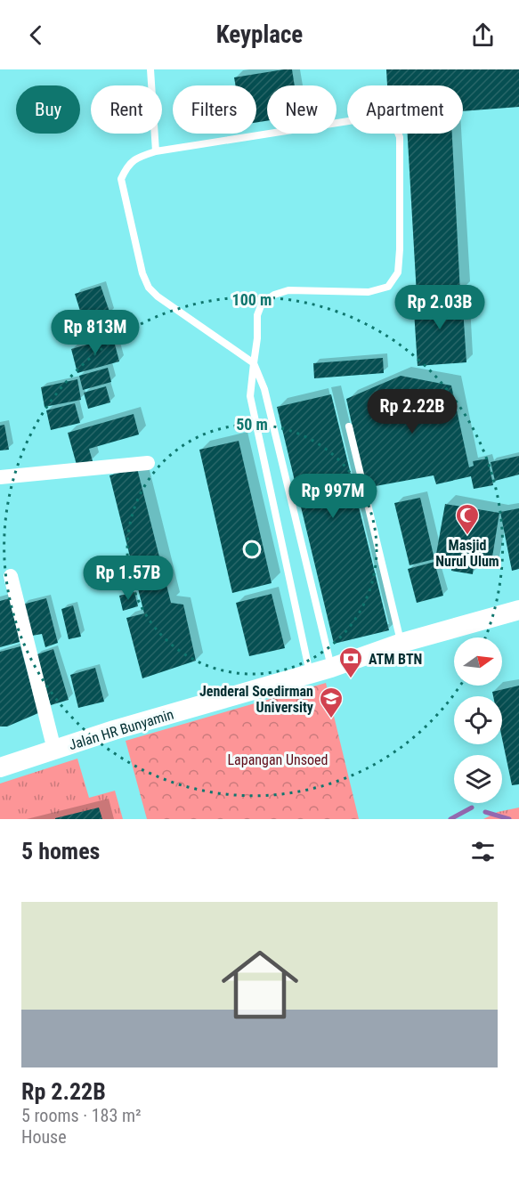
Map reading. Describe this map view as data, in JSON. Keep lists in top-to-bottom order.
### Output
{
  "streets": {
    "main road": ["Jalan HR Bunyamin"]
  },
  "parks": ["Lapangan Unsoed"],
  "places": {
    "mosque": ["Masjid Nurul Ulum"],
    "bank": ["ATM BTN"],
    "school or university": ["Jenderal Soedirman University"]
  },
  "north": "right",
  "page": {
    "header": "Keyplace",
    "chip": [
      "Buy",
      "Rent",
      "Filters",
      "New",
      "Apartment"
    ],
    "price": [
      "Rp 2.03B",
      "Rp 813M",
      "Rp 2.22B",
      "Rp 997M",
      "Rp 1.57B"
    ],
    "heading": "5 homes",
    "list": [
      {
        "name": "Rp 2.22B",
        "note": "5 rooms · 183 m² · House"
      }
    ]
  },
  "rings": ["100 m", "50 m"]
}
